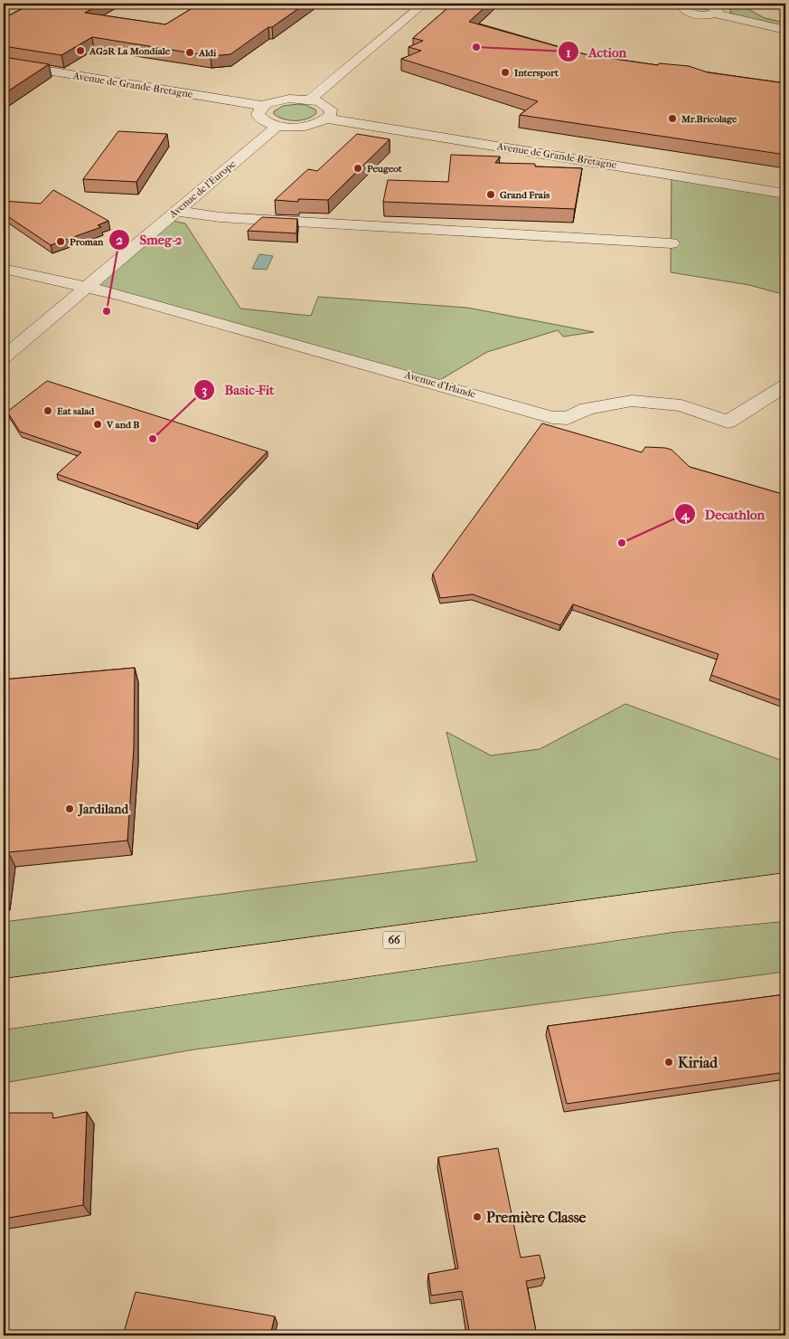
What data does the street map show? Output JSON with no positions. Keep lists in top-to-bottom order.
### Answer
{
  "streets": {
    "highway": ["66"],
    "street": ["Avenue de Grande-Bretagne", "Avenue de l'Europe", "Avenue d'Irlande"]
  },
  "crossings": [
    ["Avenue de l'Europe", "Avenue d'Irlande"]
  ],
  "places": [
    "Action",
    "AG2R La Mondiale",
    "Aldi",
    "Intersport",
    "Mr.Bricolage",
    "Peugeot",
    "Grand Frais",
    "Proman",
    "Smeg-2",
    "Eat salad",
    "V and B",
    "Basic-Fit",
    "Decathlon",
    "Jardiland",
    "Kiriad",
    "Première Classe"
  ]
}
